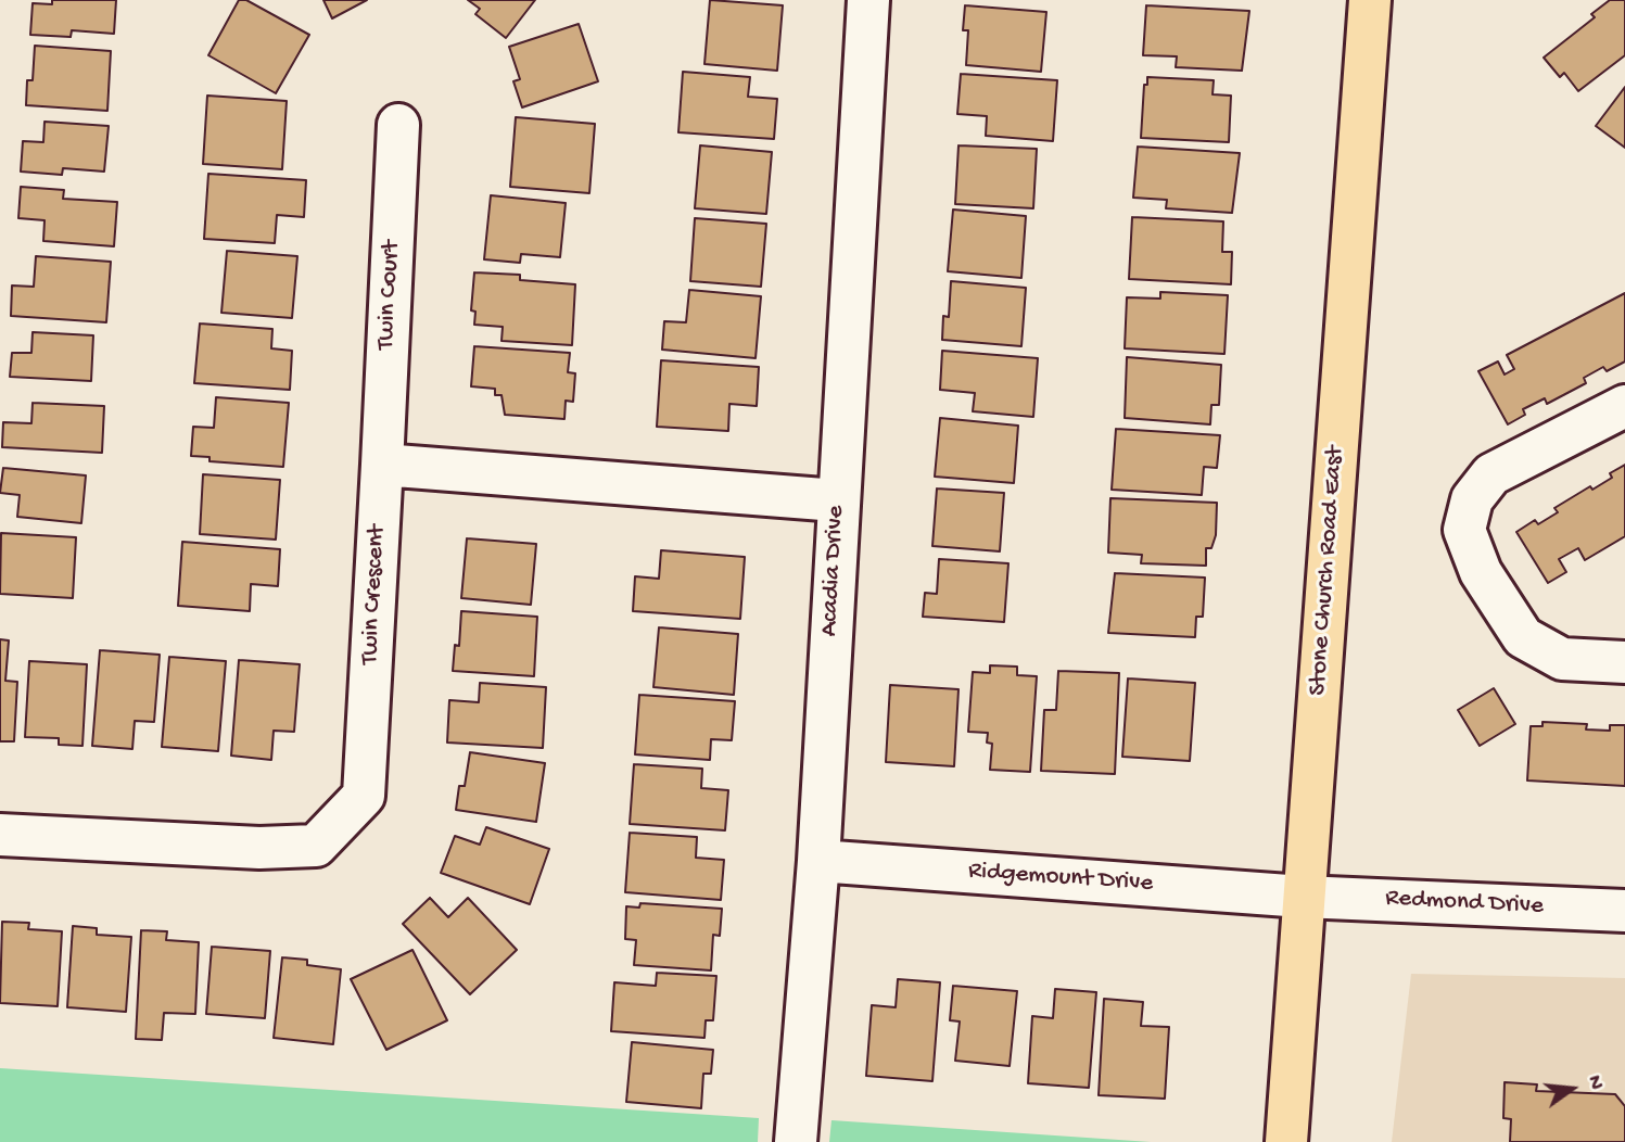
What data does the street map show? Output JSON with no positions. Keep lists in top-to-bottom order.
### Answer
{
  "streets": {
    "main road": ["Stone Church Road East"],
    "street": [
      "Twin Court",
      "Acadia Drive",
      "Twin Crescent",
      "Ridgemount Drive",
      "Redmond Drive"
    ]
  },
  "crossings": [
    ["Twin Court", "Twin Crescent"],
    ["Acadia Drive", "Ridgemount Drive"],
    ["Stone Church Road East", "Ridgemount Drive"],
    ["Stone Church Road East", "Redmond Drive"],
    ["Ridgemount Drive", "Redmond Drive"]
  ],
  "north": "right"
}
